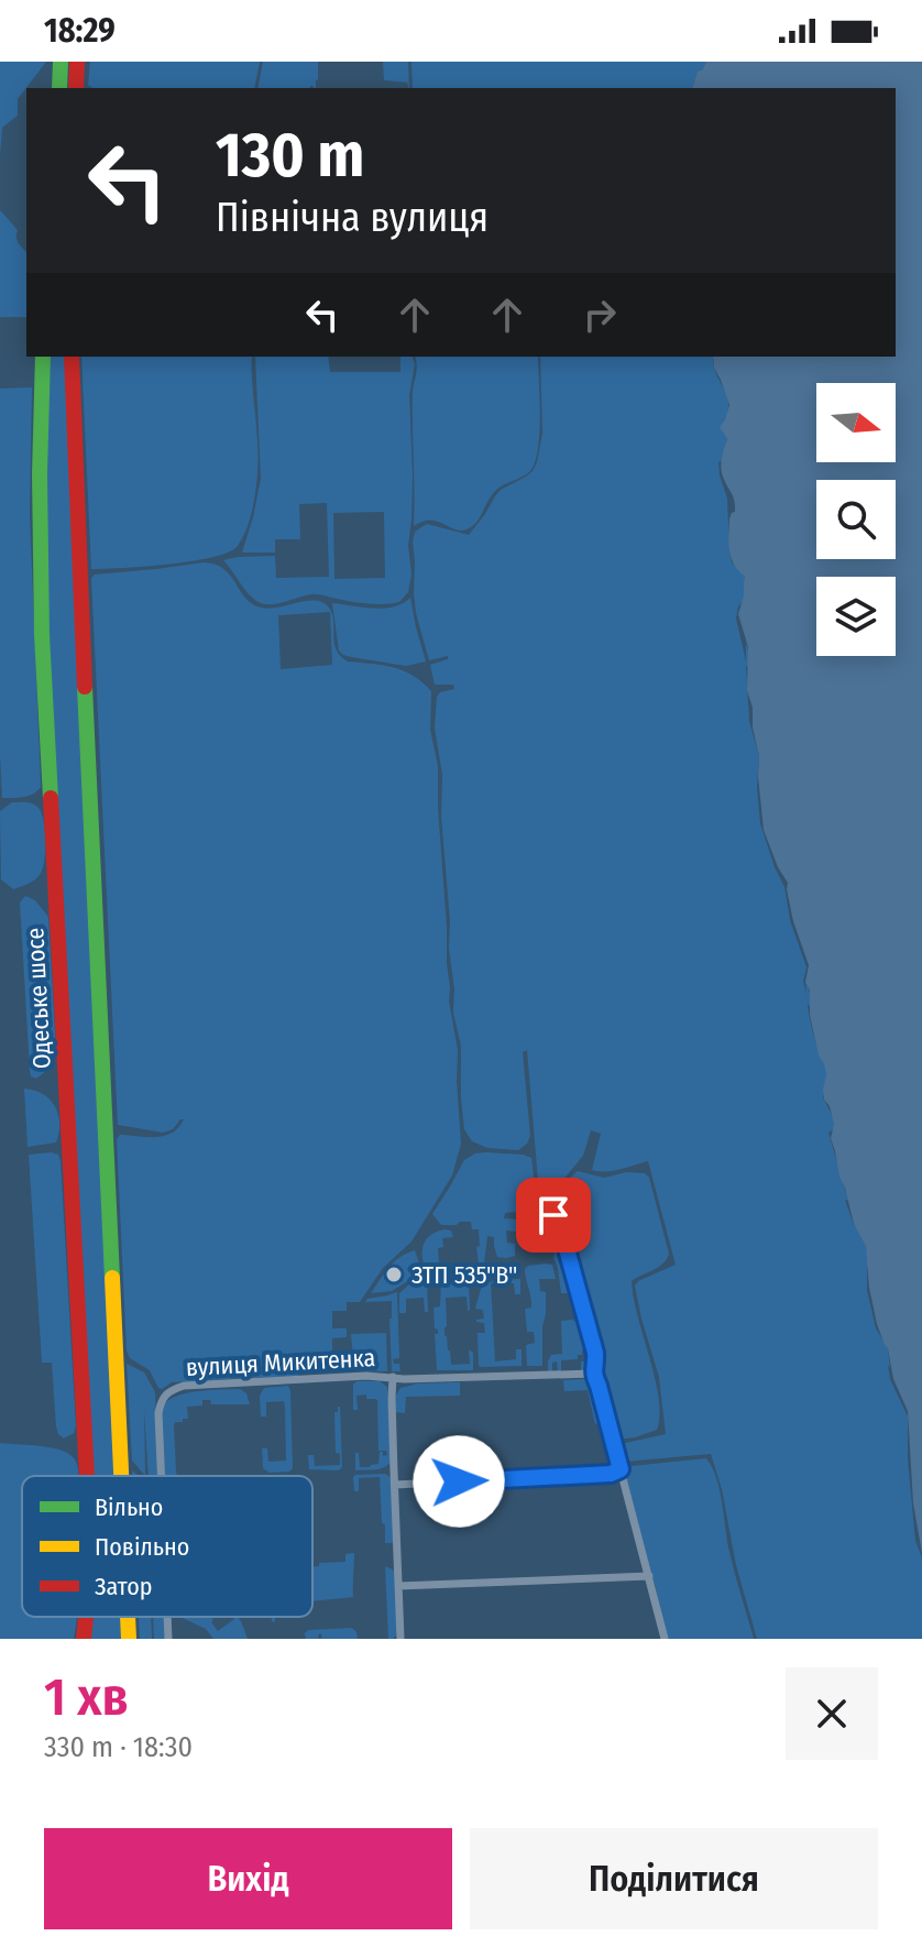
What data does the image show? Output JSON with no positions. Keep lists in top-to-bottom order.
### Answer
{
  "streets": {
    "highway": ["Одеське шосе"],
    "street": ["вулиця Микитенка"]
  },
  "places": ["ЗТП 535\"В\""],
  "legend": ["Вільно", "Повільно", "Затор"],
  "north": "right",
  "page": {
    "status": "18:29",
    "turn": ["130 m", "Північна вулиця"],
    "heading": ["1 хв", "330 m · 18:30"],
    "buttons": ["Вихід", "Поділитися"]
  }
}
